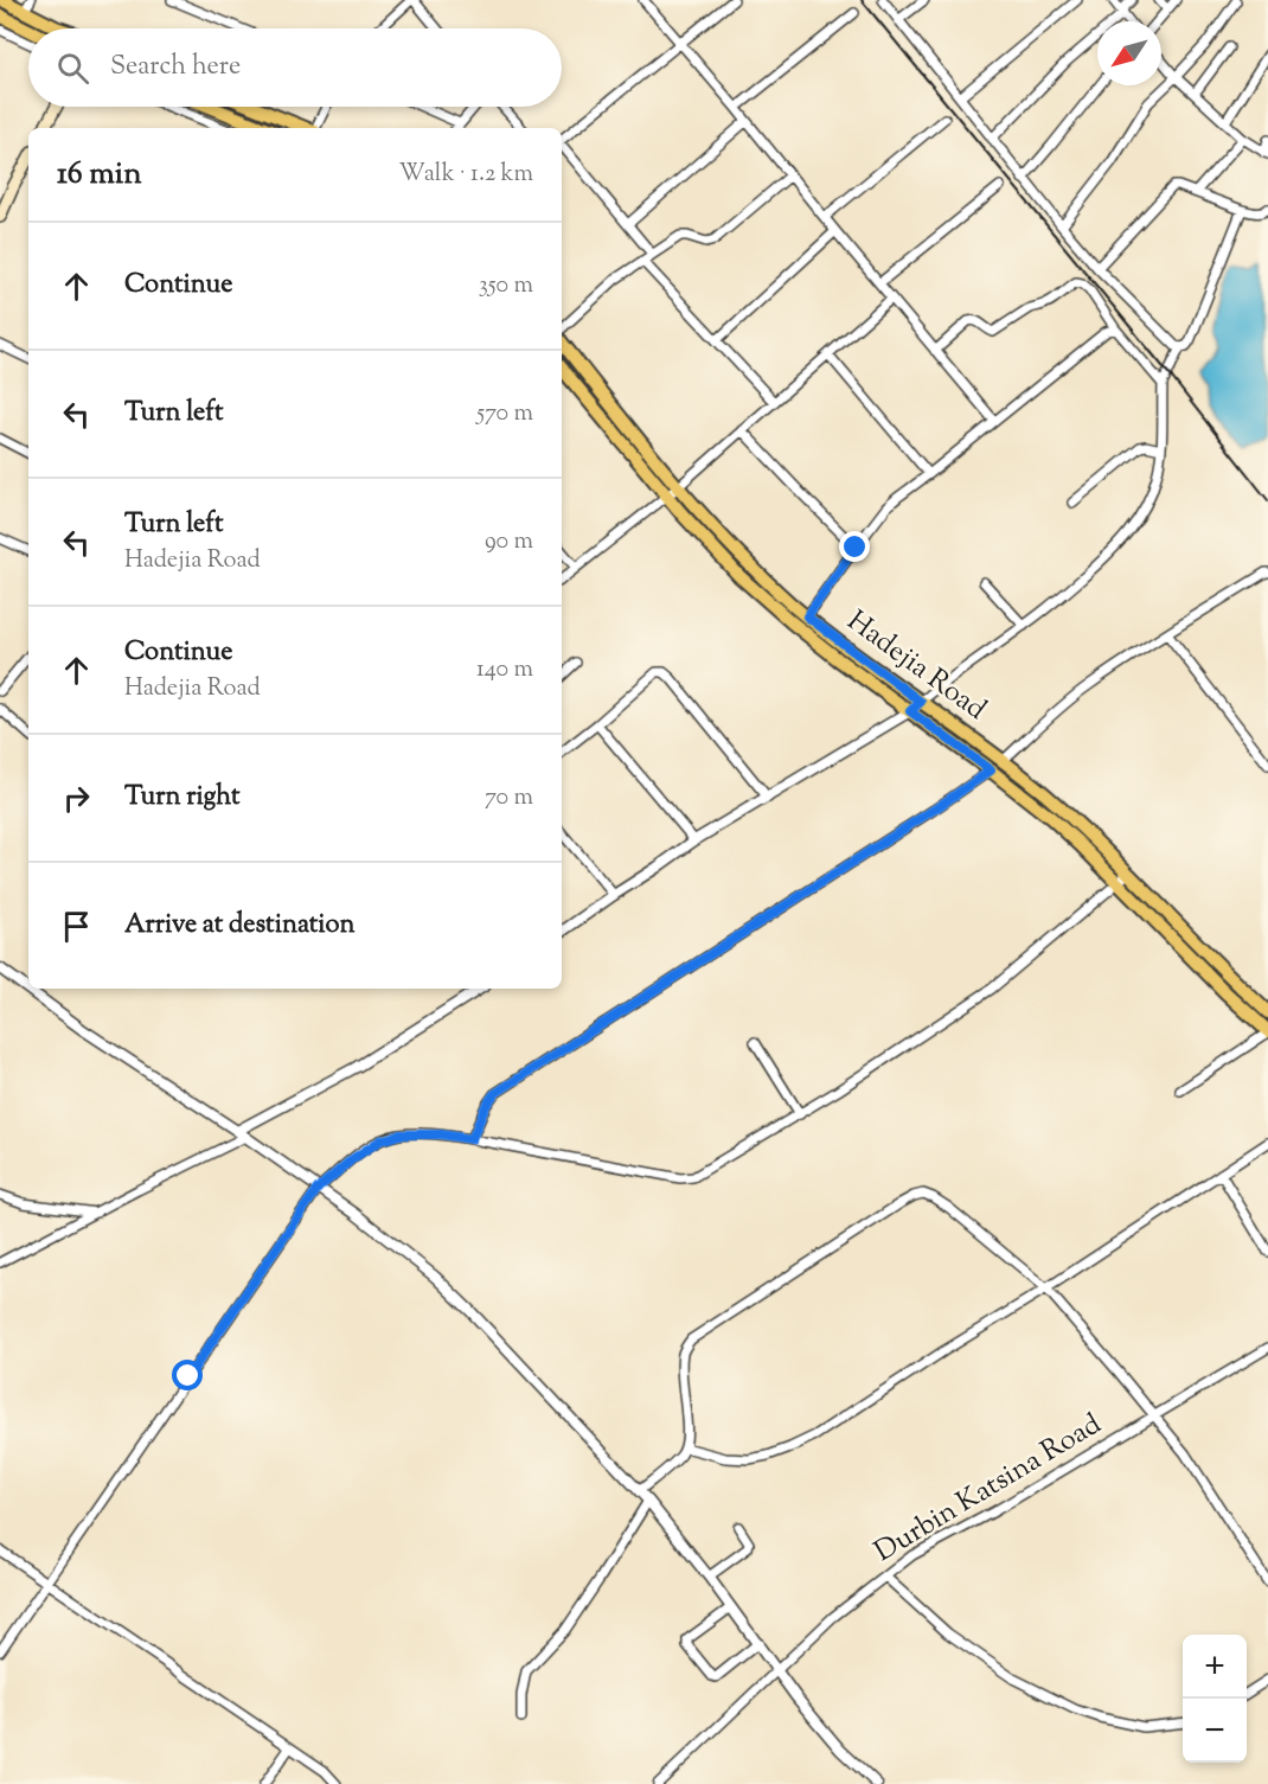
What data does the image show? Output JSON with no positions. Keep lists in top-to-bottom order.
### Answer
{
  "streets": {
    "main road": ["Hadejia Road"],
    "street": ["Durbin Katsina Road"]
  },
  "north": "bottom left",
  "page": {
    "search": "Search here",
    "heading": ["16 min", "Walk · 1.2 km"],
    "list": [
      ["Continue", "350 m"],
      ["Turn left", "570 m"],
      ["Turn left", "Hadejia Road", "90 m"],
      ["Continue", "Hadejia Road", "140 m"],
      ["Turn right", "70 m"],
      "Arrive at destination"
    ],
    "map_buttons": ["+", "−"]
  }
}
